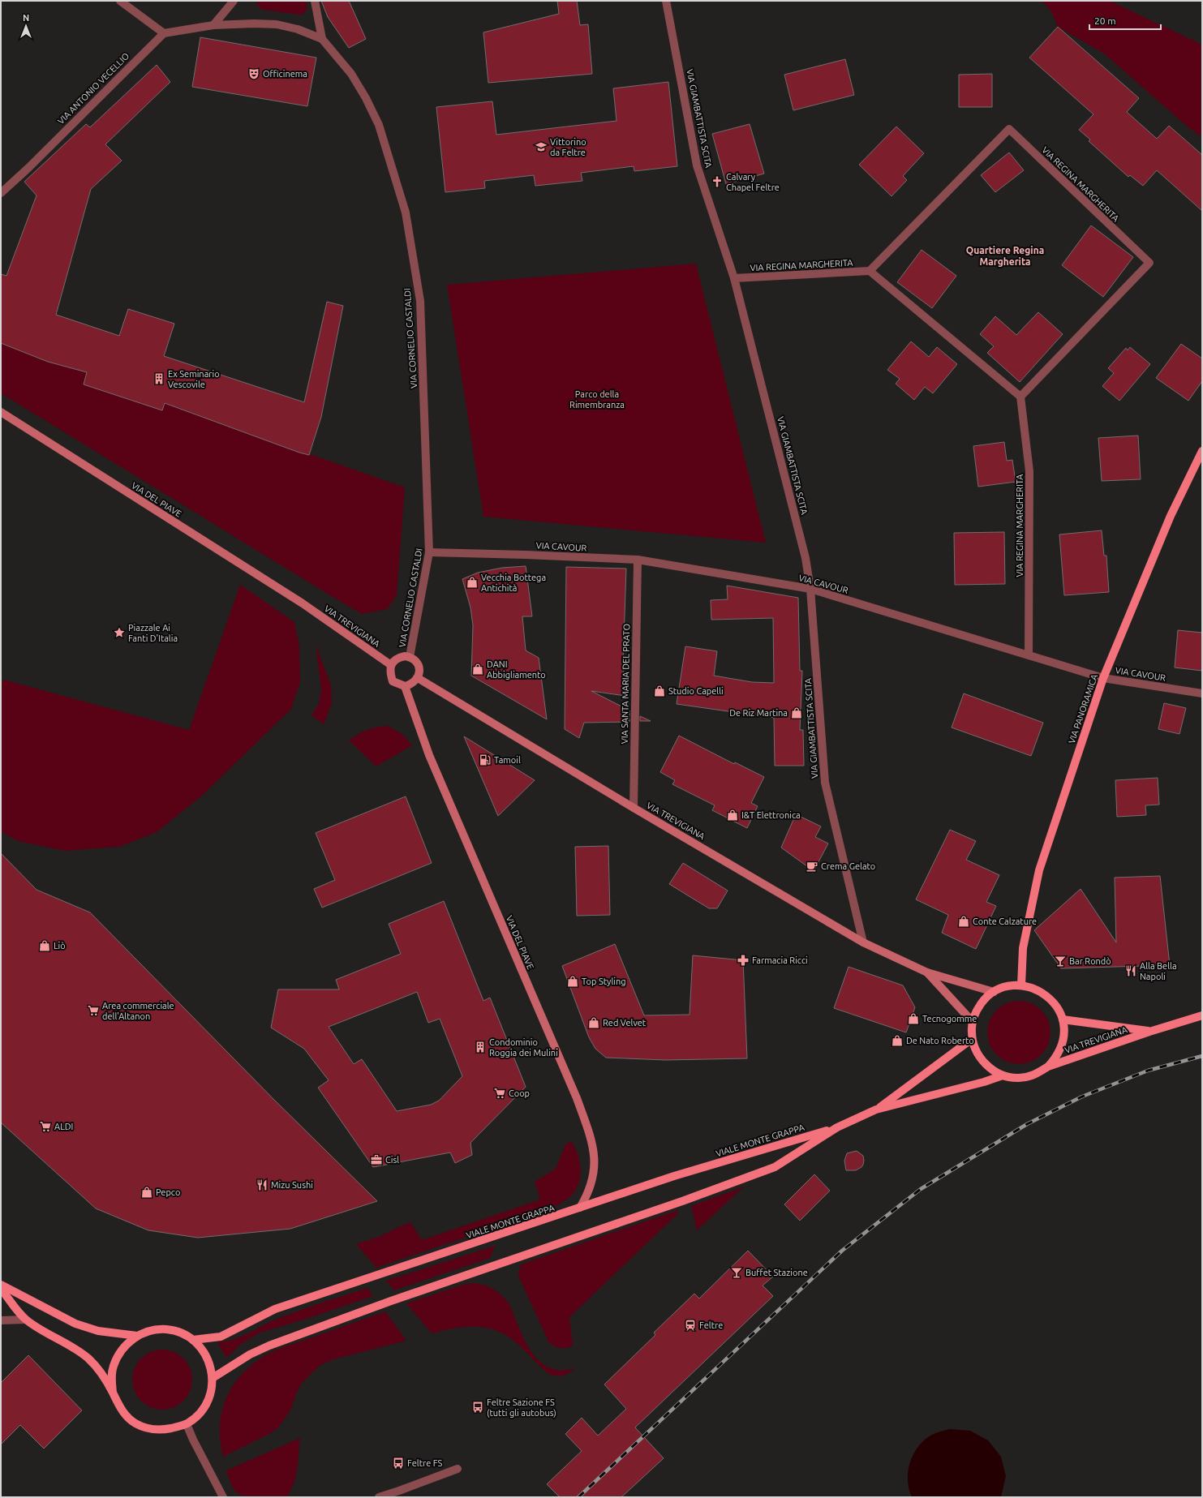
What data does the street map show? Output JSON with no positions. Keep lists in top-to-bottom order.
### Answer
{
  "streets": {
    "main road": ["VIA TREVIGIANA", "VIA PANORAMICA", "VIALE MONTE GRAPPA"],
    "street": [
      "VIA ANTONIO VECELLIO",
      "VIA GIAMBATTISTA SCITA",
      "VIA REGINA MARGHERITA",
      "VIA CORNELIO CASTALDI",
      "VIA DEL PIAVE",
      "VIA CAVOUR",
      "VIA SANTA MARIA DEL PRATO"
    ]
  },
  "crossings": [
    ["VIA GIAMBATTISTA SCITA", "VIA REGINA MARGHERITA"],
    ["VIA GIAMBATTISTA SCITA", "VIA CAVOUR"],
    ["VIA GIAMBATTISTA SCITA", "VIA TREVIGIANA"],
    ["VIA REGINA MARGHERITA", "VIA CAVOUR"],
    ["VIA CORNELIO CASTALDI", "VIA DEL PIAVE"],
    ["VIA CORNELIO CASTALDI", "VIA CAVOUR"],
    ["VIA CORNELIO CASTALDI", "VIA TREVIGIANA"],
    ["VIA DEL PIAVE", "VIA TREVIGIANA"],
    ["VIA DEL PIAVE", "VIALE MONTE GRAPPA"],
    ["VIA CAVOUR", "VIA SANTA MARIA DEL PRATO"],
    ["VIA CAVOUR", "VIA PANORAMICA"],
    ["VIA TREVIGIANA", "VIA SANTA MARIA DEL PRATO"],
    ["VIA TREVIGIANA", "VIA PANORAMICA"],
    ["VIA TREVIGIANA", "VIALE MONTE GRAPPA"],
    ["VIA PANORAMICA", "VIALE MONTE GRAPPA"]
  ],
  "districts": ["Quartiere Regina Margherita"],
  "parks": ["Parco della Rimembranza"],
  "places": {
    "theatre": ["Officinema"],
    "school or university": ["Vittorino da Feltre"],
    "church": ["Calvary Chapel Feltre"],
    "building": ["Ex Seminario Vescovile", "Condominio Roggia dei Mulini"],
    "shop": [
      "Vecchia Bottega Antichità",
      "DANI Abbigliamento",
      "Studio Capelli",
      "De Riz Martina",
      "I&T Elettronica",
      "Conte Calzature",
      "Liò",
      "Top Styling",
      "Tecnogomme",
      "Red Velvet",
      "De Nato Roberto",
      "Pepco"
    ],
    "place": ["Piazzale Ai Fanti D'Italia"],
    "fuel station": ["Tamoil"],
    "cafe": ["Crema Gelato"],
    "pharmacy": ["Farmacia Ricci"],
    "bar": ["Bar Rondò", "Buffet Stazione"],
    "restaurant": ["Alla Bella Napoli", "Mizu Sushi"],
    "supermarket": ["Area commerciale dell'Altanon", "Coop", "ALDI"],
    "office": ["Cisl"],
    "station": ["Feltre"],
    "bus stop": ["Feltre Sazione FS (tutti gli autobus)", "Feltre FS"]
  },
  "scale_bar": "20 m",
  "north": "top"
}
